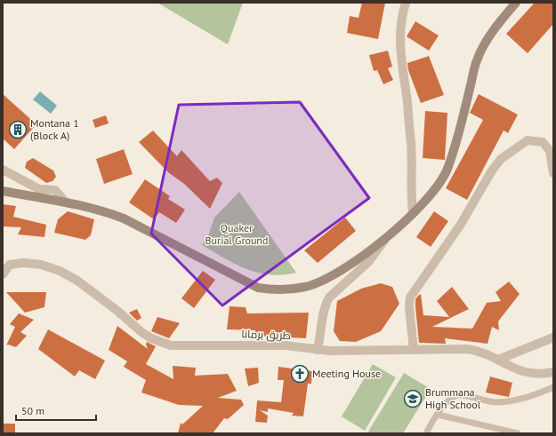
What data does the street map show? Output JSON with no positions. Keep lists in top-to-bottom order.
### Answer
{
  "streets": {
    "street": ["طريق برمانا"]
  },
  "parks": ["Quaker Burial Ground"],
  "places": {
    "building": ["Montana 1 (Block A)"],
    "church": ["Meeting House"],
    "school or university": ["Brummana High School"]
  },
  "scale_bar": "50 m"
}
